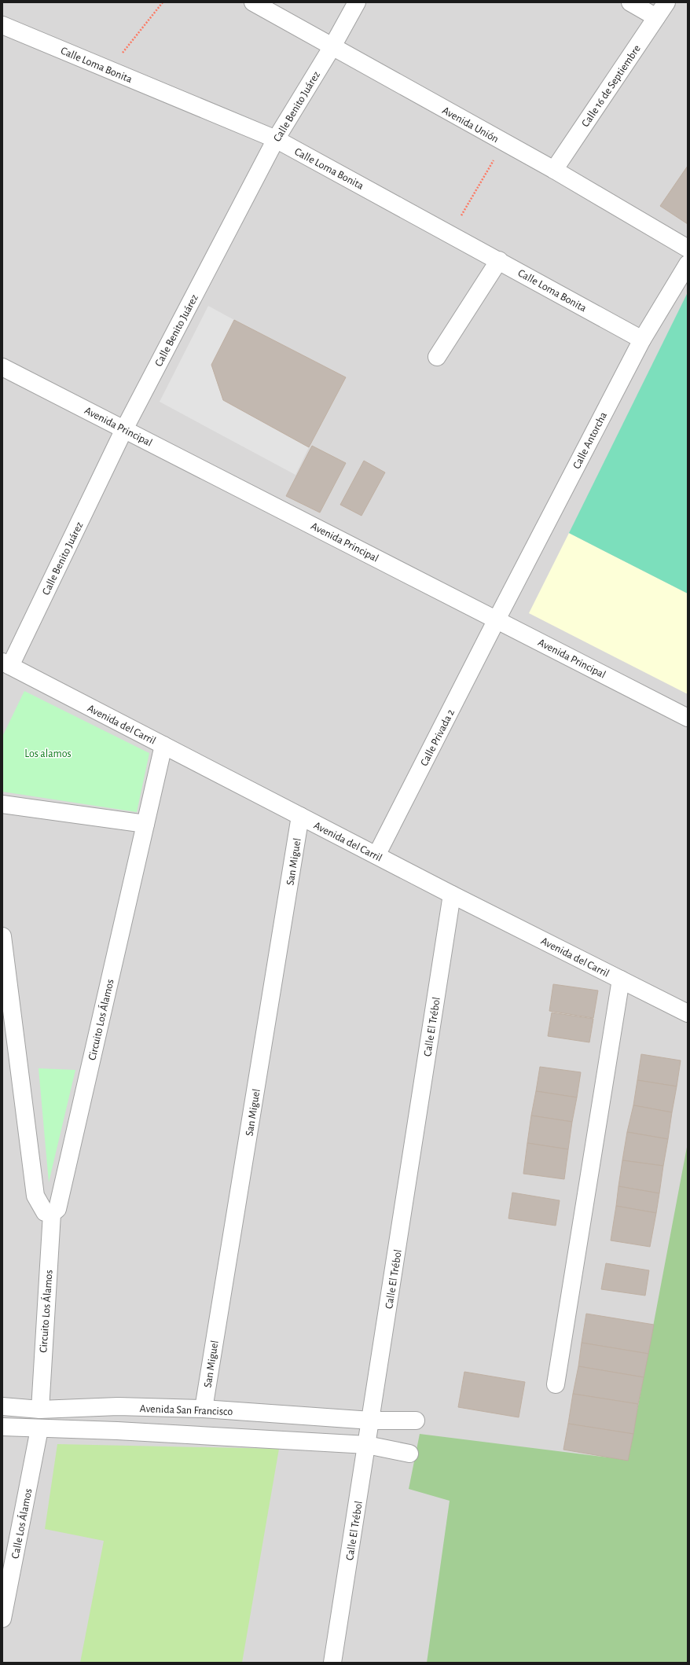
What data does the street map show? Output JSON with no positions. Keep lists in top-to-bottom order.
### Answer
{
  "streets": {
    "street": [
      "Calle Loma Bonita",
      "Calle 16 de Septiembre",
      "Calle Benito Juárez",
      "Avenida Unión",
      "Avenida Principal",
      "Calle Antorcha",
      "Avenida del Carril",
      "Calle Privada 2",
      "San Miguel",
      "Circuito Los Álamos",
      "Calle El Trébol",
      "Avenida San Francisco",
      "Calle Los Álamos"
    ]
  },
  "crossings": [
    ["Calle Loma Bonita", "Calle Benito Juárez"],
    ["Calle Loma Bonita", "Calle Antorcha"],
    ["Calle 16 de Septiembre", "Avenida Unión"],
    ["Calle Benito Juárez", "Avenida Unión"],
    ["Calle Benito Juárez", "Avenida Principal"],
    ["Calle Benito Juárez", "Avenida del Carril"],
    ["Avenida Principal", "Calle Antorcha"],
    ["Avenida Principal", "Calle Privada 2"],
    ["Calle Antorcha", "Calle Privada 2"],
    ["Avenida del Carril", "Calle Privada 2"],
    ["Avenida del Carril", "San Miguel"],
    ["Avenida del Carril", "Circuito Los Álamos"],
    ["Avenida del Carril", "Calle El Trébol"],
    ["San Miguel", "Avenida San Francisco"],
    ["Circuito Los Álamos", "Avenida San Francisco"],
    ["Calle El Trébol", "Avenida San Francisco"]
  ],
  "parks": ["Los alamos"]
}
